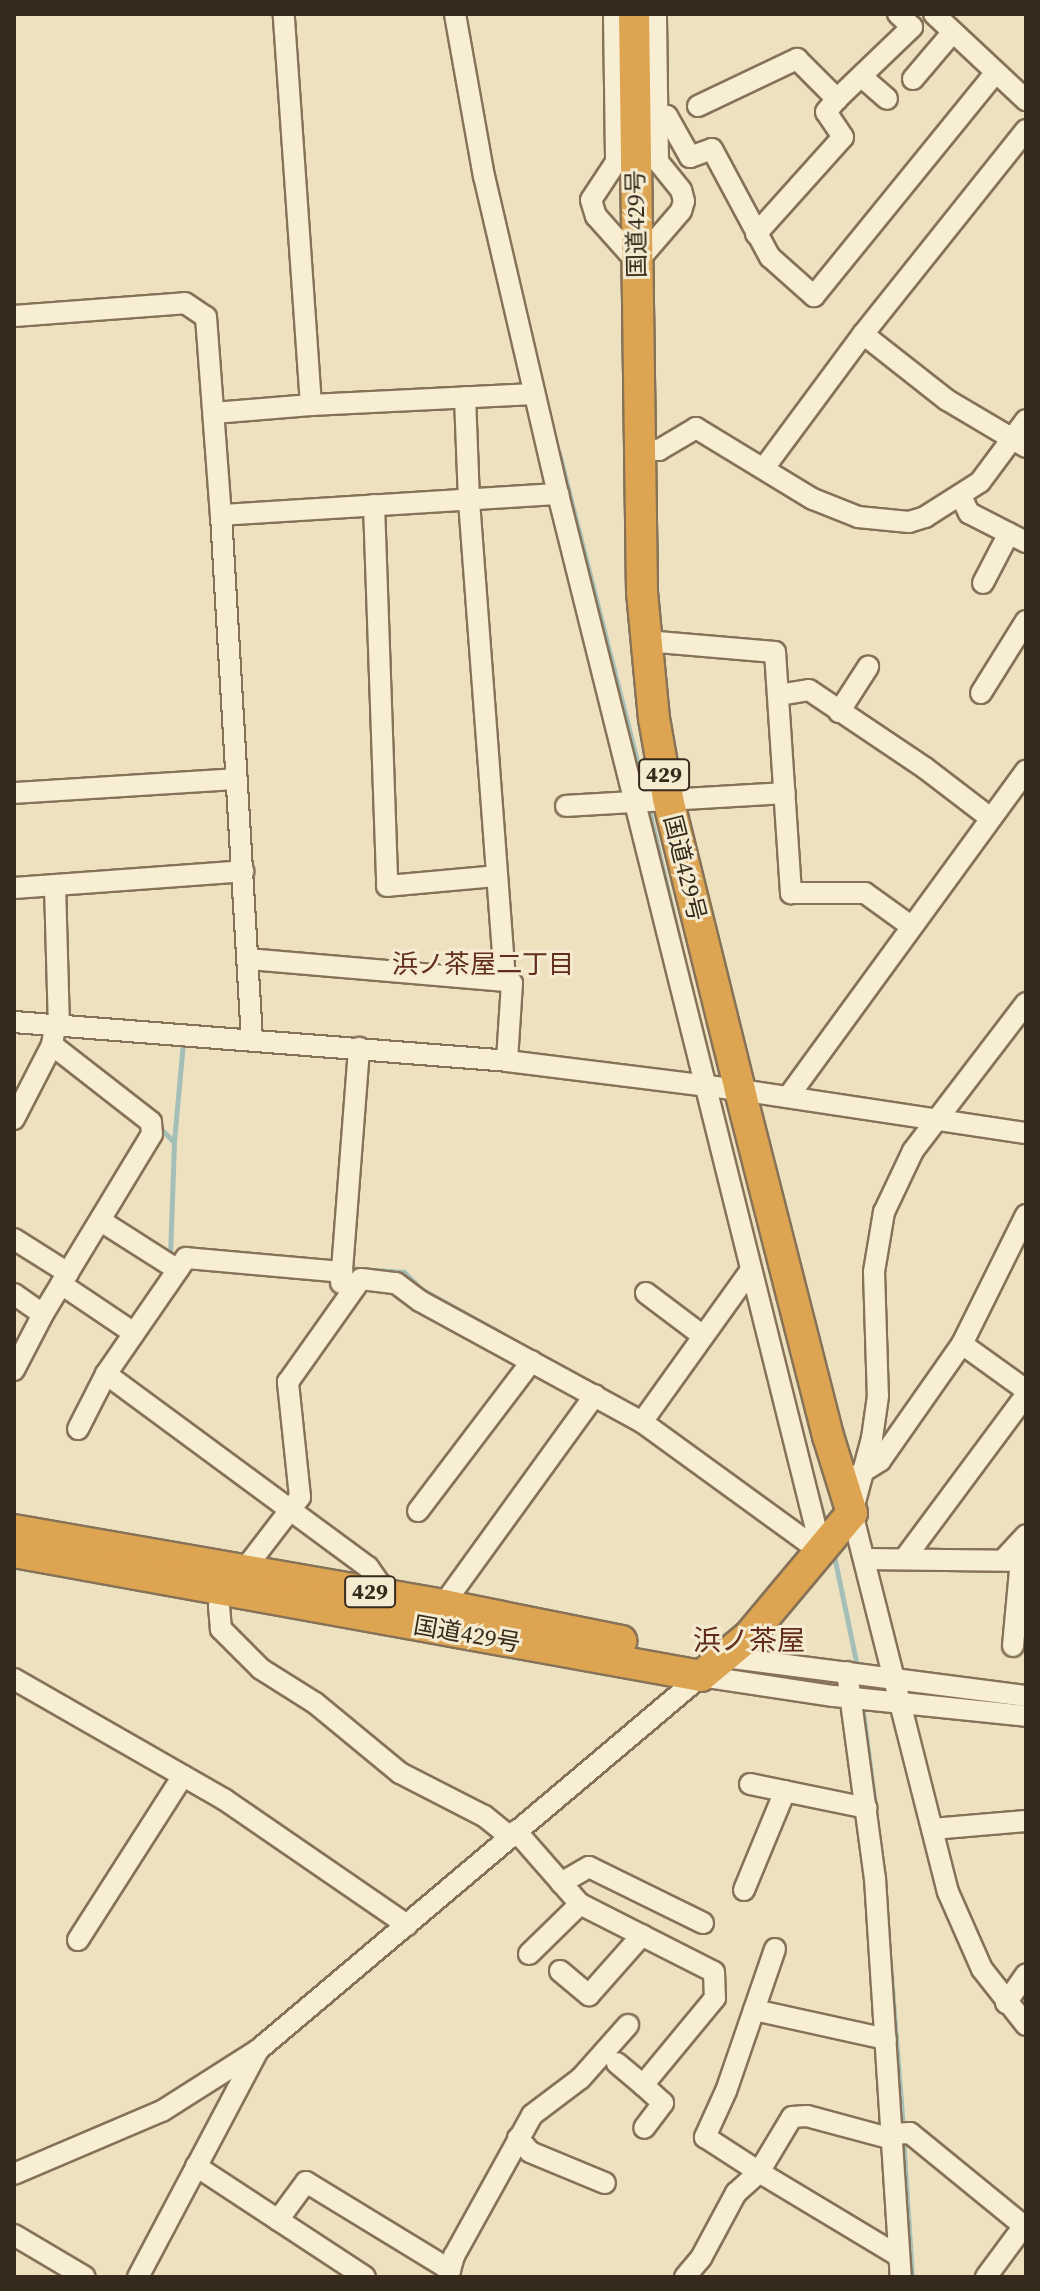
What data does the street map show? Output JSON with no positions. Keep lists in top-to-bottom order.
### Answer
{
  "streets": {
    "highway": ["国道429号", "429"]
  },
  "districts": ["浜ノ茶屋二丁目", "浜ノ茶屋"]
}
